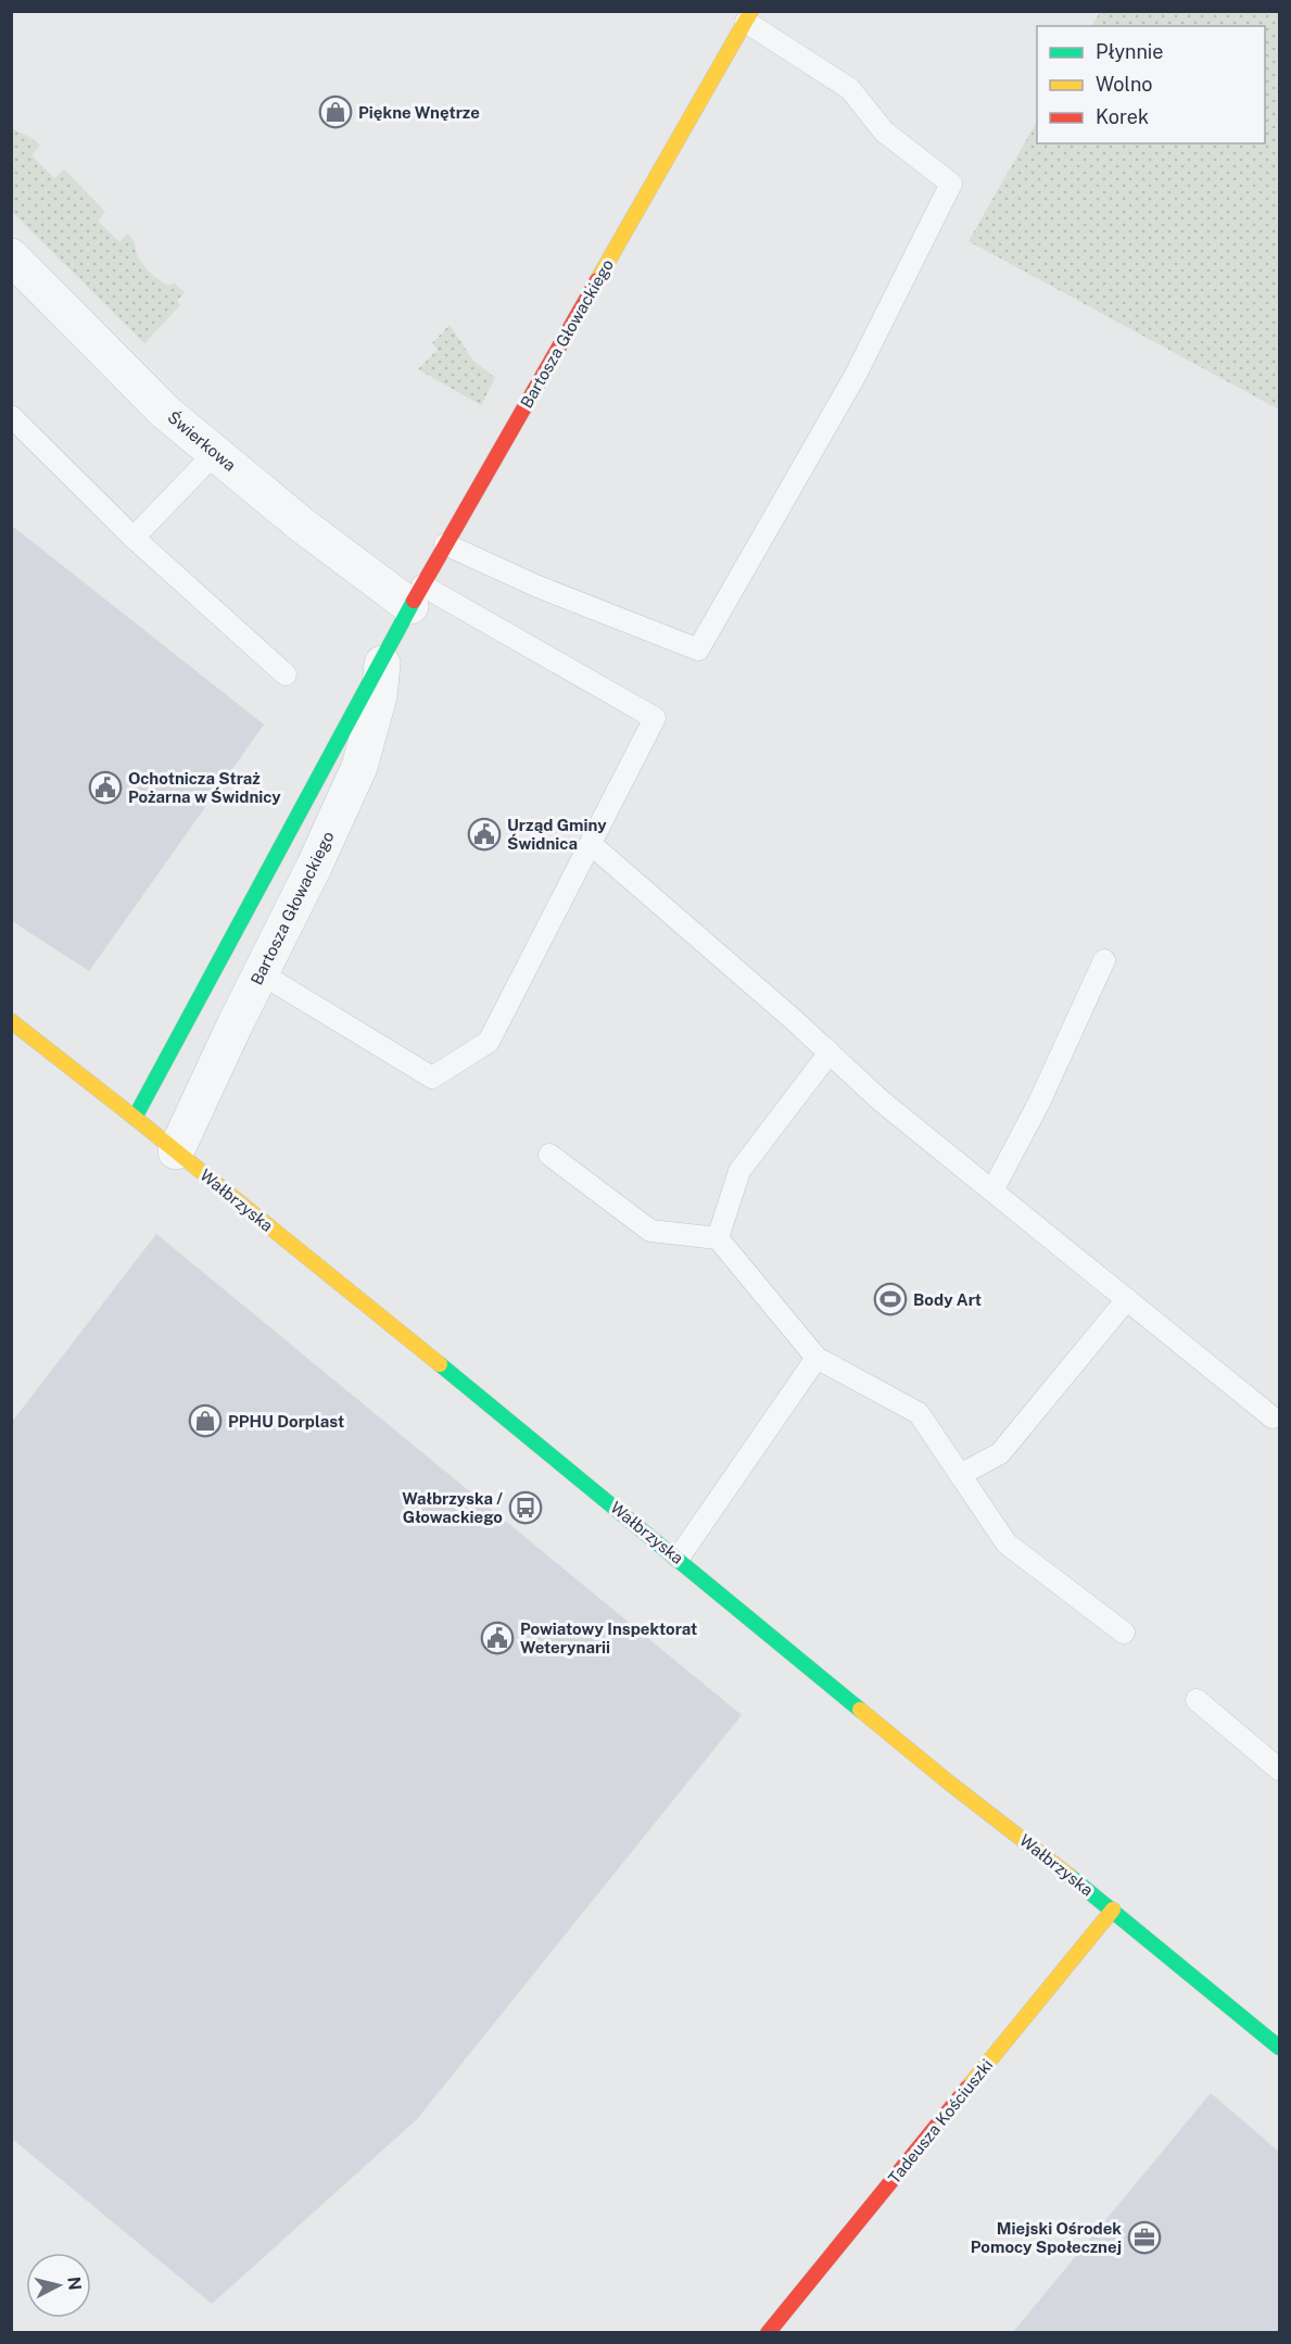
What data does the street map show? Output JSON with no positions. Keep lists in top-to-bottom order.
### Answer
{
  "streets": {
    "street": [
      "Bartosza Głowackiego",
      "Świerkowa",
      "Wałbrzyska",
      "Tadeusza Kościuszki"
    ]
  },
  "crossings": [
    ["Bartosza Głowackiego", "Świerkowa"],
    ["Bartosza Głowackiego", "Wałbrzyska"],
    ["Wałbrzyska", "Tadeusza Kościuszki"]
  ],
  "places": {
    "shop": ["Piękne Wnętrze", "PPHU Dorplast"],
    "public building": ["Ochotnicza Straż Pożarna w Świdnicy", "Urząd Gminy Świdnica", "Powiatowy Inspektorat Weterynarii"],
    "sports": ["Body Art"],
    "bus stop": ["Wałbrzyska / Głowackiego"],
    "office": ["Miejski Ośrodek Pomocy Społecznej"]
  },
  "legend": ["Płynnie", "Wolno", "Korek"],
  "north": "right"
}
